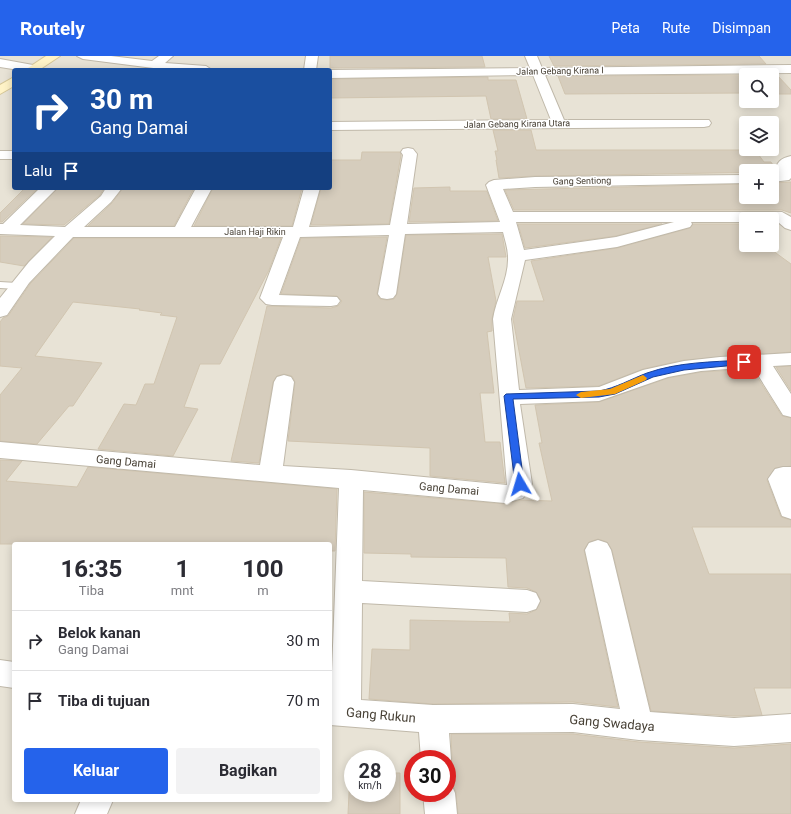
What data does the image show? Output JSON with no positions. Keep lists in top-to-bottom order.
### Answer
{
  "streets": {
    "street": [
      "Jalan Gebang Kirana I",
      "Jalan Gebang Kirana Utara",
      "Gang Sentiong",
      "Jalan Haji Rikin",
      "Gang Damai",
      "Gang Rukun",
      "Gang Swadaya"
    ]
  },
  "crossings": [
    ["Gang Sentiong", "Jalan Haji Rikin"],
    ["Gang Rukun", "Gang Swadaya"]
  ],
  "page": {
    "header": "Routely",
    "nav": ["Peta", "Rute", "Disimpan"],
    "map_buttons": ["+", "−"],
    "turn": ["30 m", "Gang Damai"],
    "then": "Lalu",
    "eta": [
      "16:35",
      "Tiba",
      "1",
      "mnt",
      "100",
      "m"
    ],
    "list": [
      {
        "name": "Belok kanan",
        "note": "Gang Damai",
        "value": "30 m"
      },
      {
        "name": "Tiba di tujuan",
        "value": "70 m"
      }
    ],
    "buttons": ["Keluar", "Bagikan"],
    "speed": "28 km/h",
    "limit": "30"
  }
}
